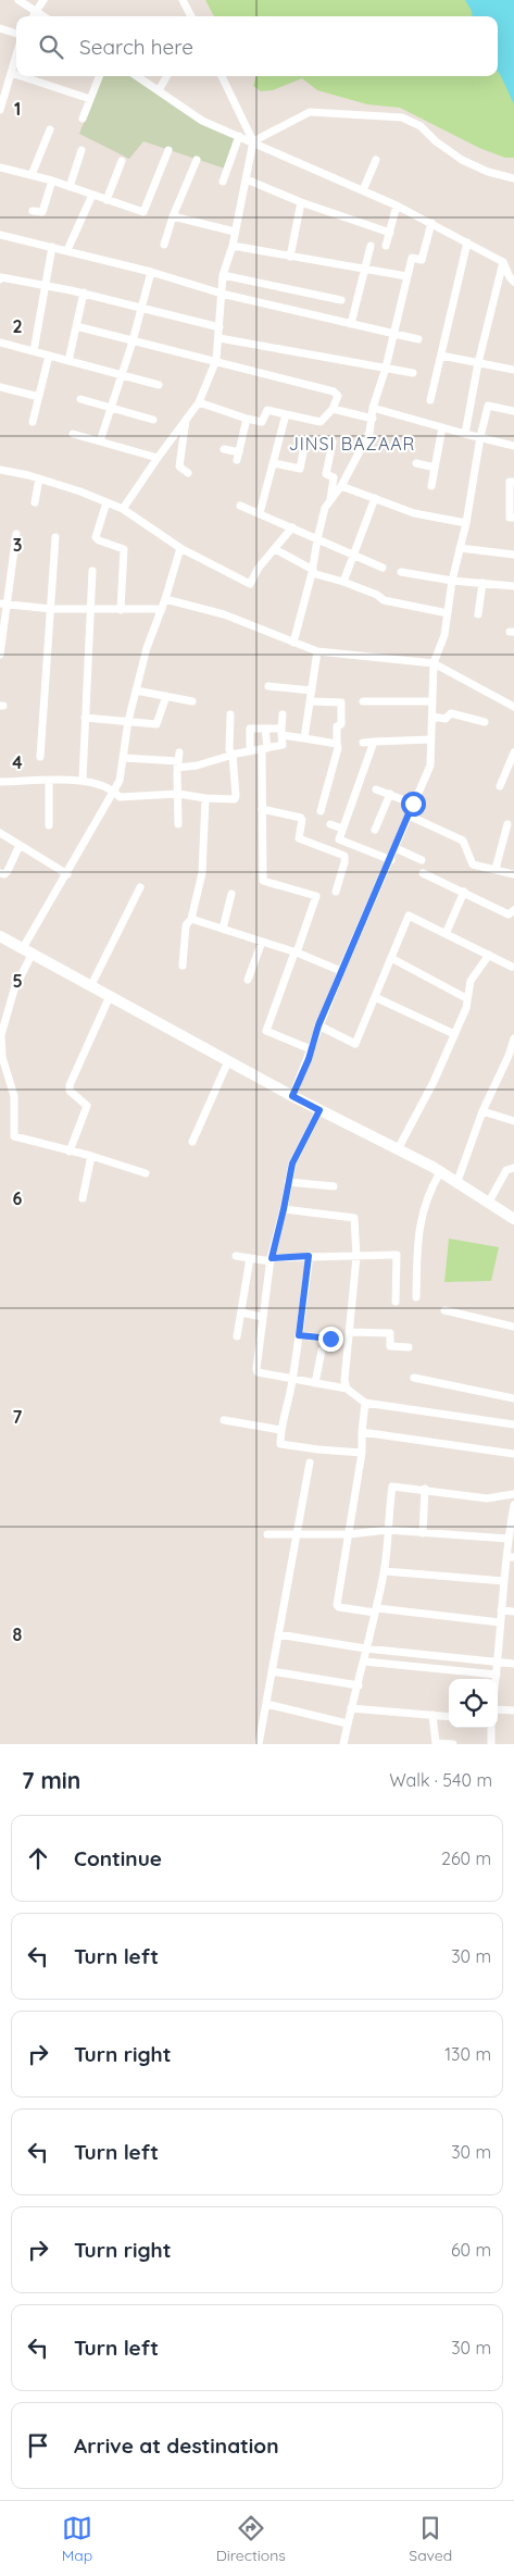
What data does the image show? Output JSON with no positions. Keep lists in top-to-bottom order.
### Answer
{
  "districts": ["JINSI BAZAAR"],
  "page": {
    "search": "Search here",
    "heading": ["7 min", "Walk · 540 m"],
    "list": [
      ["Continue", "260 m"],
      ["Turn left", "30 m"],
      ["Turn right", "130 m"],
      ["Turn left", "30 m"],
      ["Turn right", "60 m"],
      ["Turn left", "30 m"],
      "Arrive at destination"
    ],
    "nav": ["Map", "Directions", "Saved"]
  },
  "grid": {
    "rows": [
      "1",
      "2",
      "3",
      "4",
      "5",
      "6",
      "7",
      "8"
    ]
  }
}
